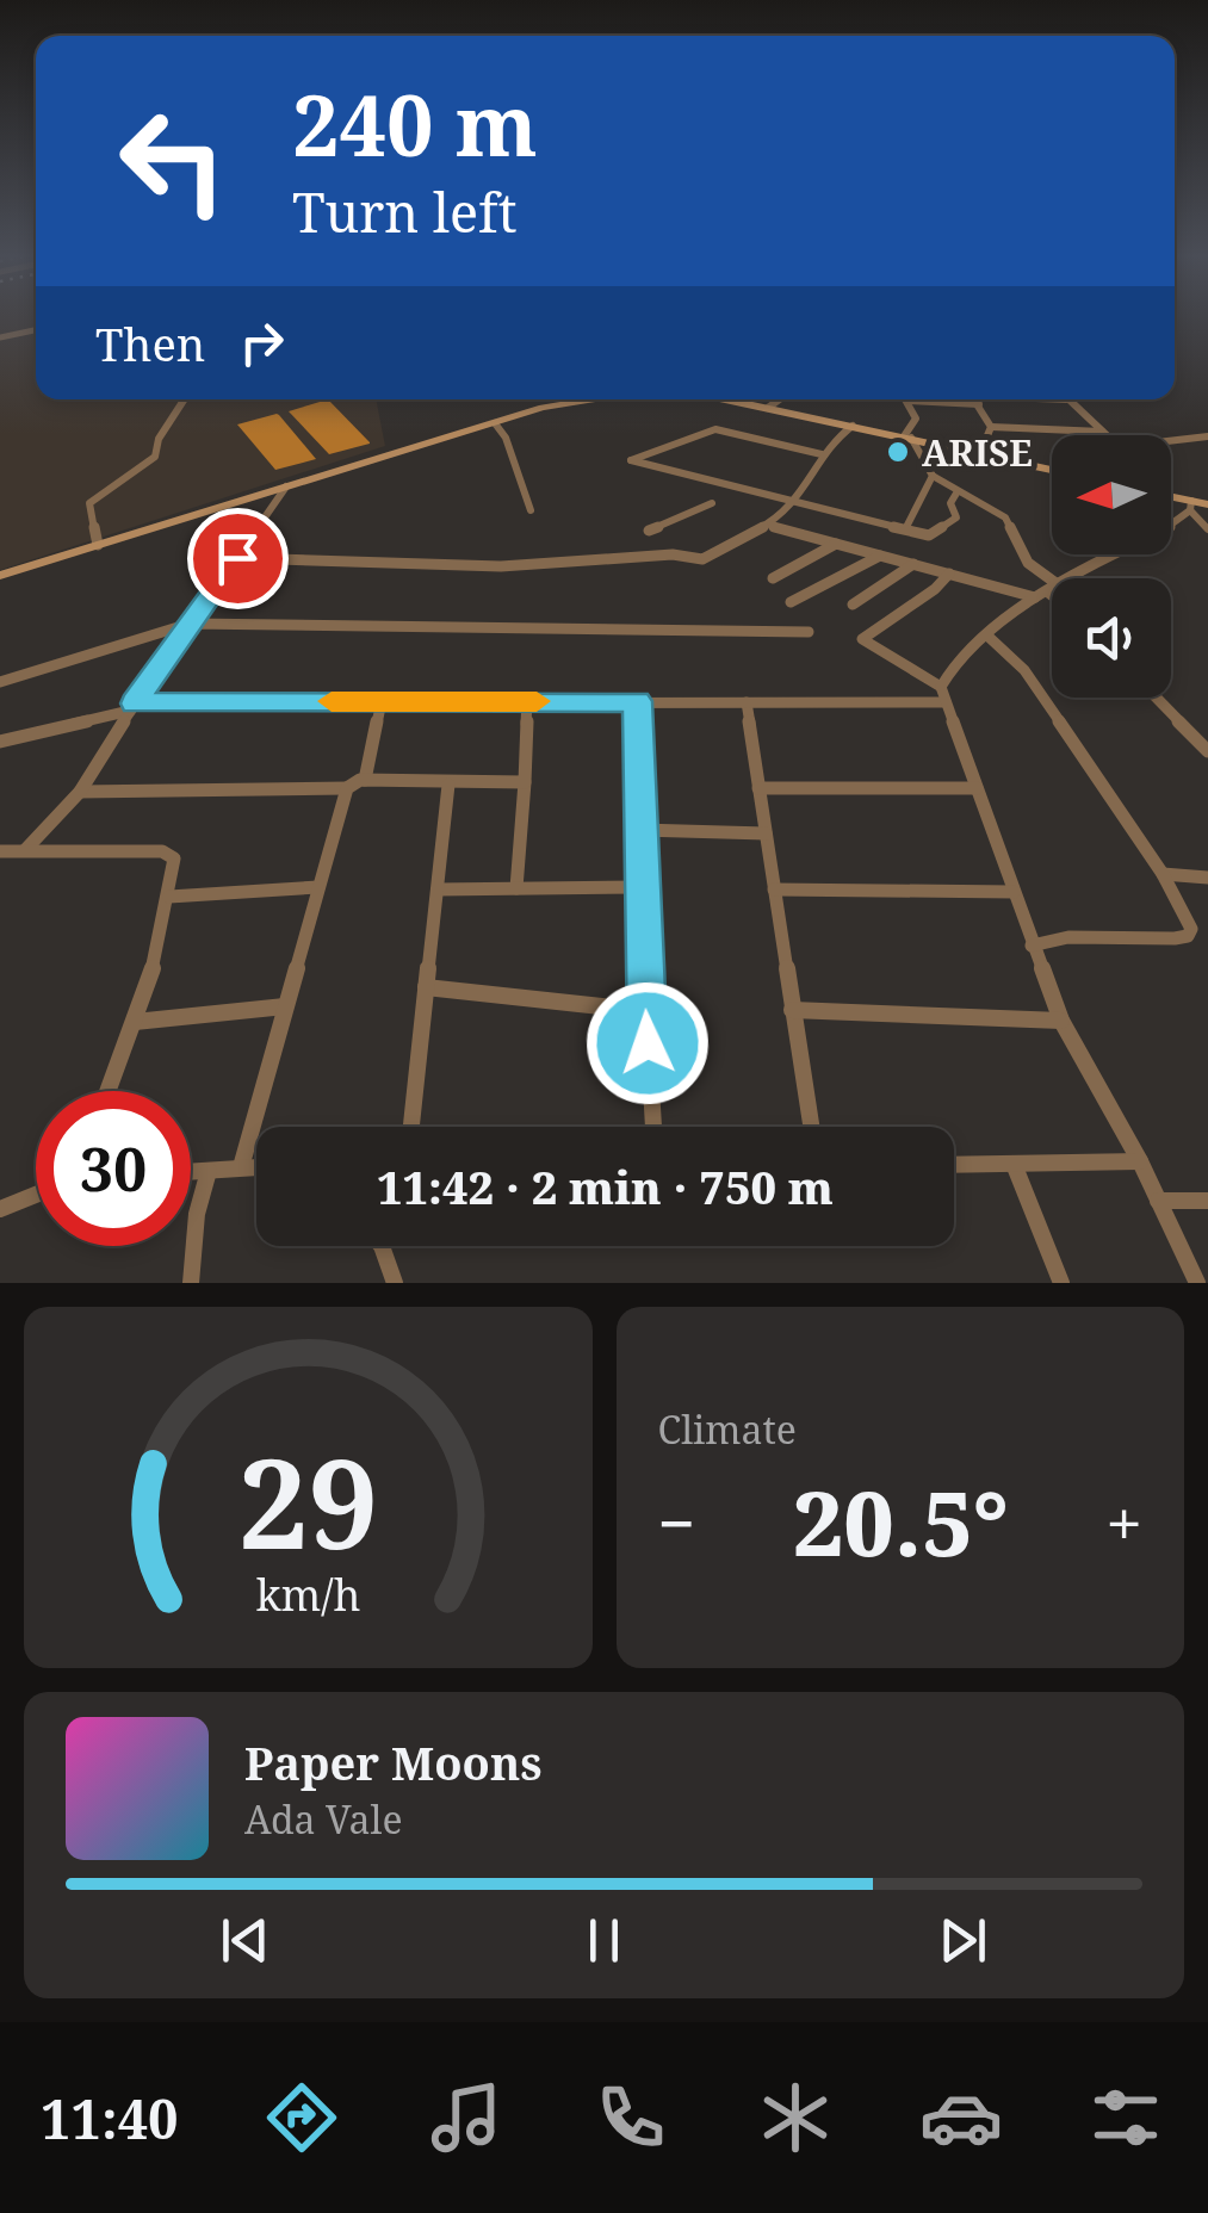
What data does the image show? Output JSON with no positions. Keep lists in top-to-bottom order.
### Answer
{
  "places": ["ARISE"],
  "north": "left",
  "page": {
    "turn": ["240 m", "Turn left"],
    "then": "Then",
    "limit": "30",
    "trip": "11:42 · 2 min · 750 m",
    "tile": "Climate",
    "heat": ["−", "20.5°", "+"],
    "song": ["Paper Moons", "Ada Vale"],
    "tabs": "11:40",
    "gauge": ["29", "km/h"]
  }
}
